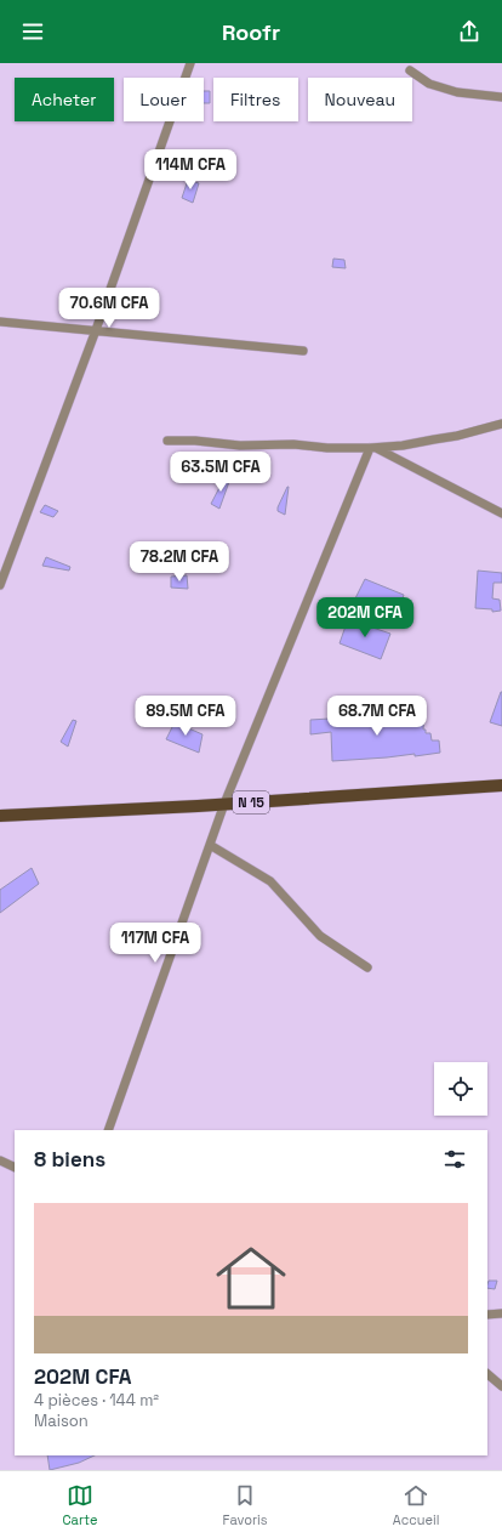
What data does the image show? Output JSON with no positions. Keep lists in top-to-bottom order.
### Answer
{
  "streets": {
    "main road": ["N 15"]
  },
  "page": {
    "header": "Roofr",
    "chip": [
      "Acheter",
      "Louer",
      "Filtres",
      "Nouveau"
    ],
    "price": [
      "114M CFA",
      "70.6M CFA",
      "63.5M CFA",
      "78.2M CFA",
      "202M CFA",
      "89.5M CFA",
      "68.7M CFA",
      "117M CFA"
    ],
    "heading": "8 biens",
    "list": [
      {
        "name": "202M CFA",
        "note": "4 pièces · 144 m² · Maison"
      }
    ],
    "tabs": ["Carte", "Favoris", "Accueil"]
  }
}
